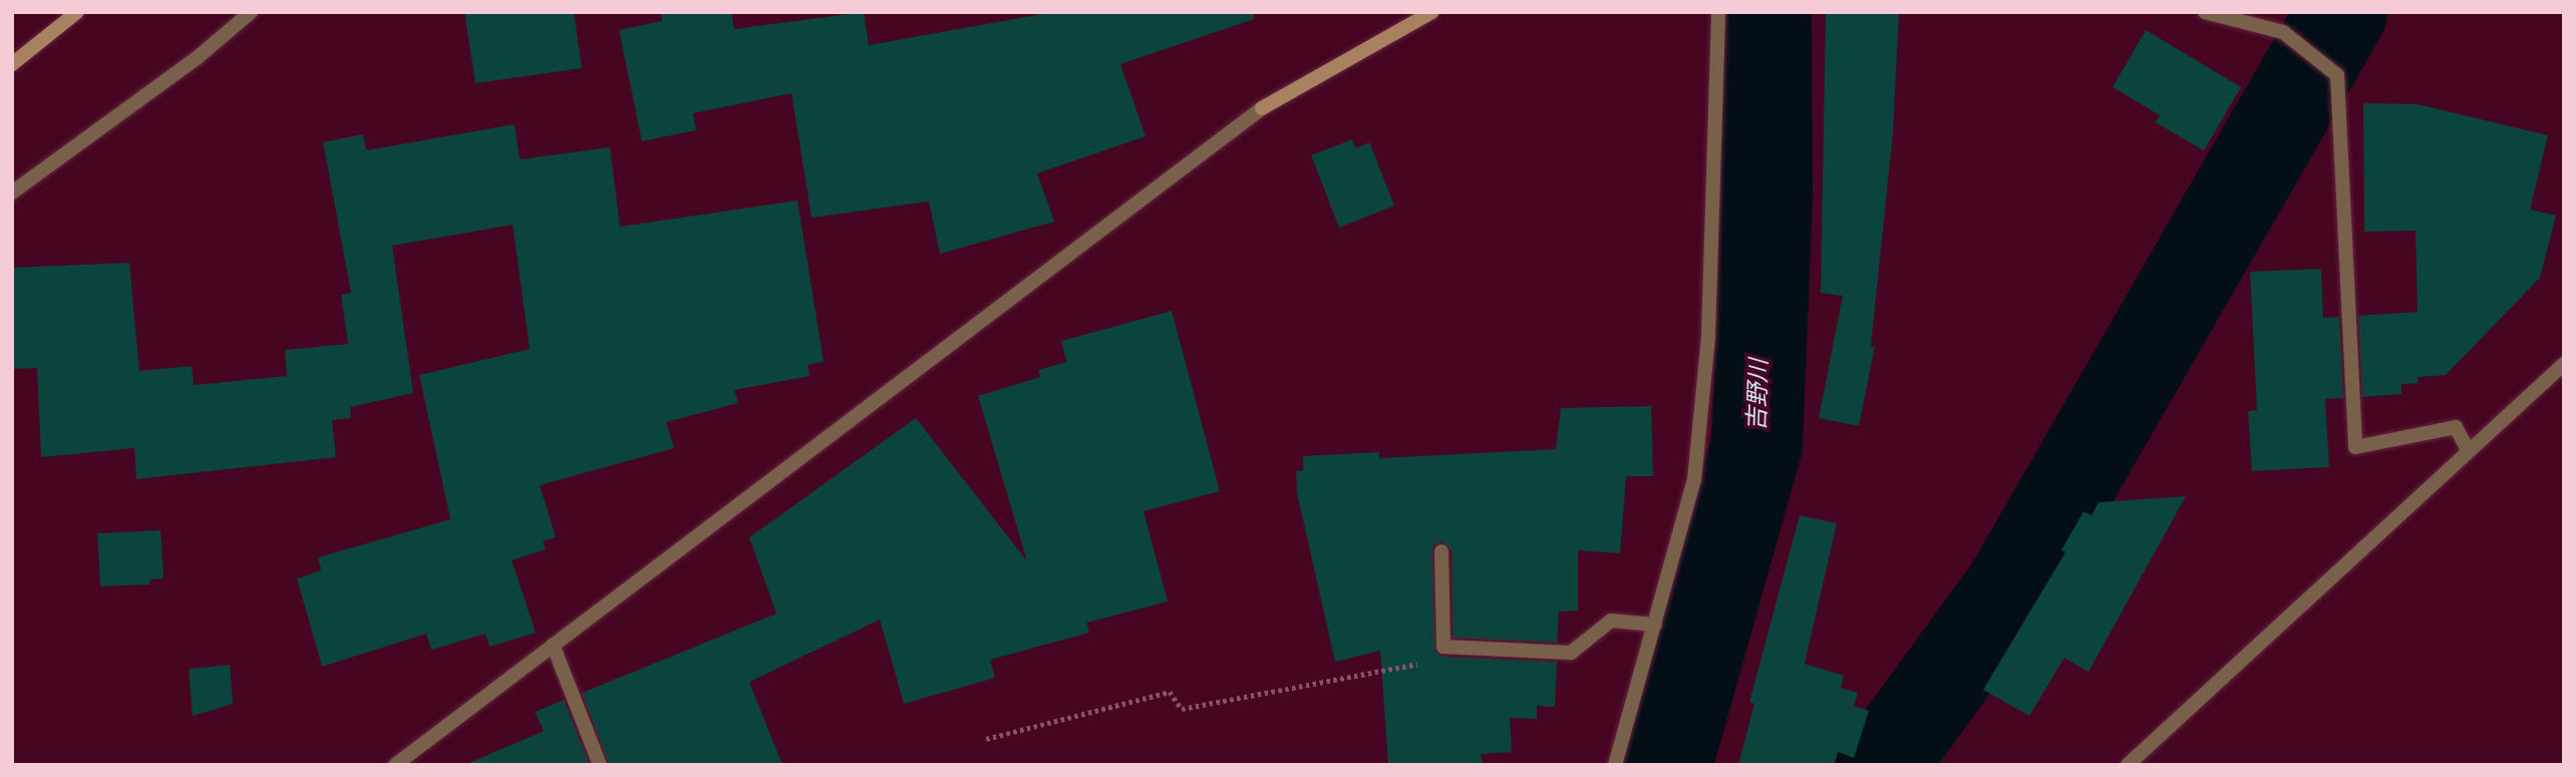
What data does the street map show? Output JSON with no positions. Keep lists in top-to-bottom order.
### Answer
{
  "water": ["吉野川"]
}
